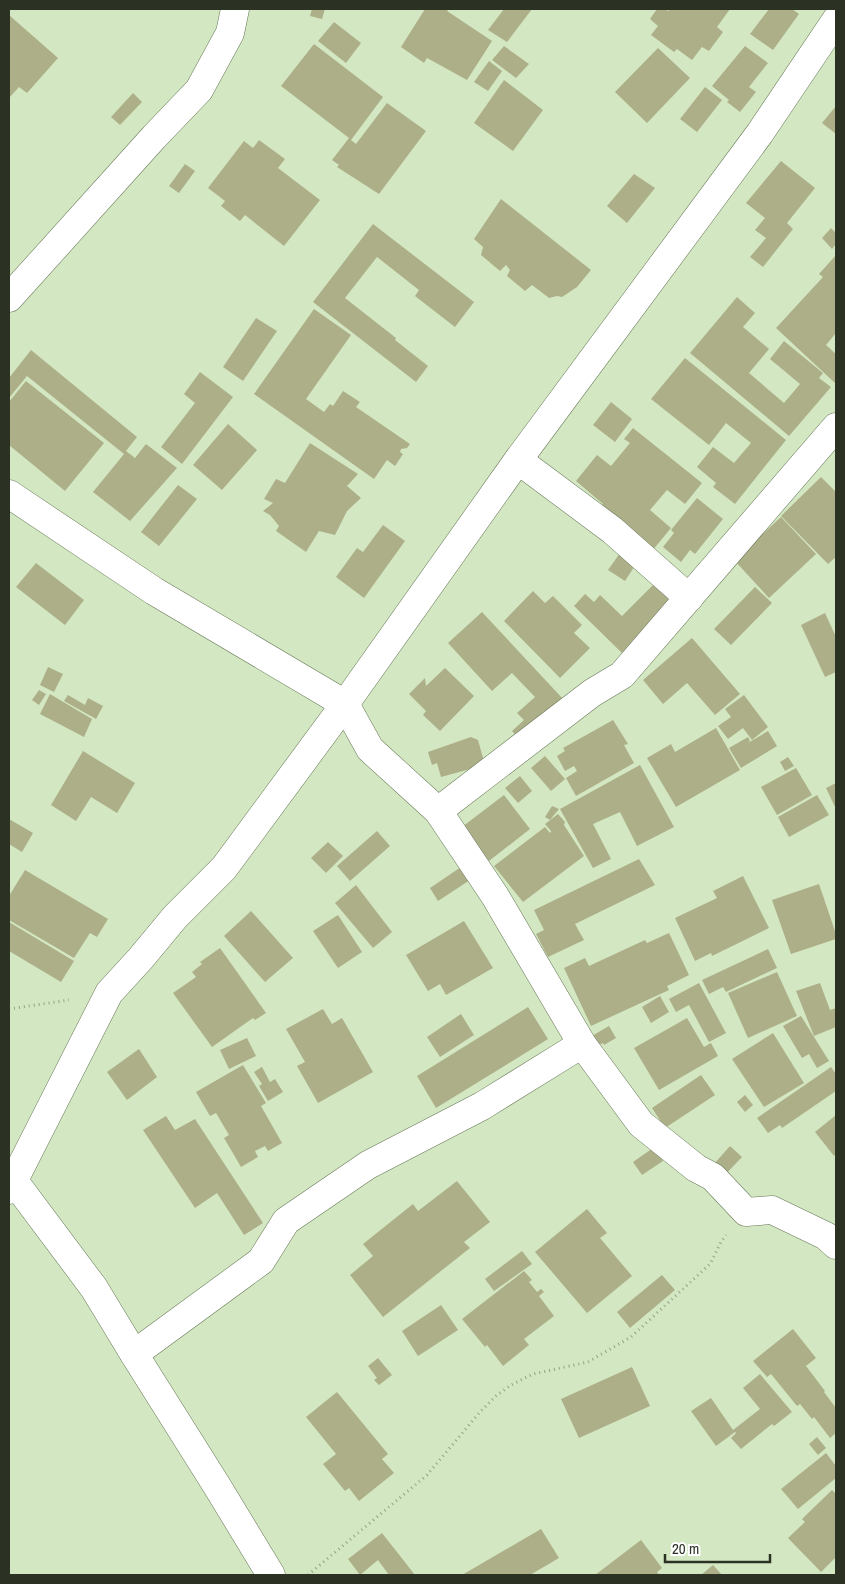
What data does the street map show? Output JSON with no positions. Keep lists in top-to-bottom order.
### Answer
{
  "scale_bar": "20 m"
}
